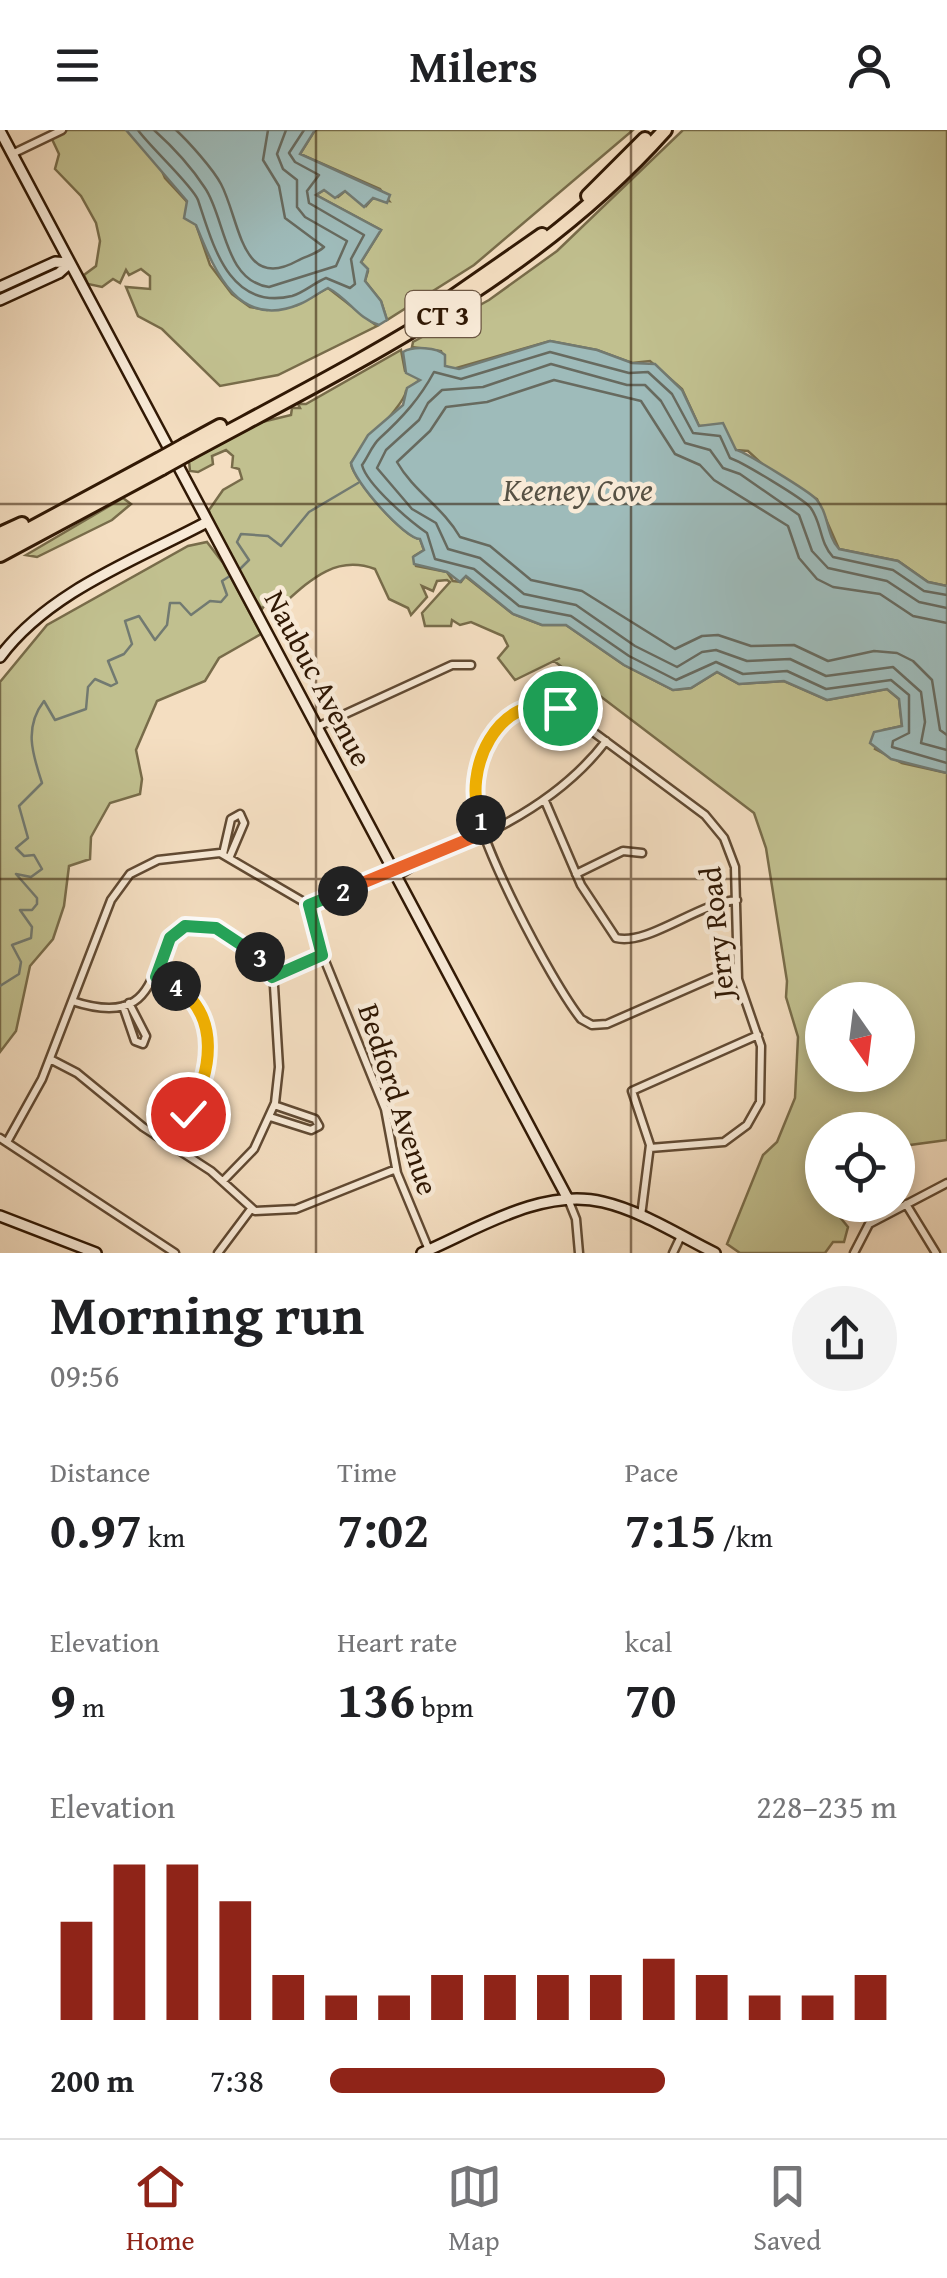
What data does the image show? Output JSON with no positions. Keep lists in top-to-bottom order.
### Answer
{
  "streets": {
    "highway": ["CT 3"],
    "main road": ["Naubuc Avenue"],
    "street": ["Jerry Road", "Bedford Avenue"]
  },
  "water": ["Keeney Cove"],
  "north": "bottom",
  "page": {
    "header": "Milers",
    "pins": [
      "1",
      "2",
      "3",
      "4"
    ],
    "heading": ["Morning run", "09:56"],
    "stats": [
      ["Distance", "0.97 km"],
      ["Time", "7:02"],
      ["Pace", "7:15 /km"],
      ["Elevation", "9 m"],
      ["Heart rate", "136 bpm"],
      ["kcal", "70"]
    ],
    "chart": ["Elevation", "228–235 m"],
    "list": [
      {
        "name": "200 m",
        "note": "7:38"
      }
    ],
    "tabs": ["Home", "Map", "Saved"]
  }
}
